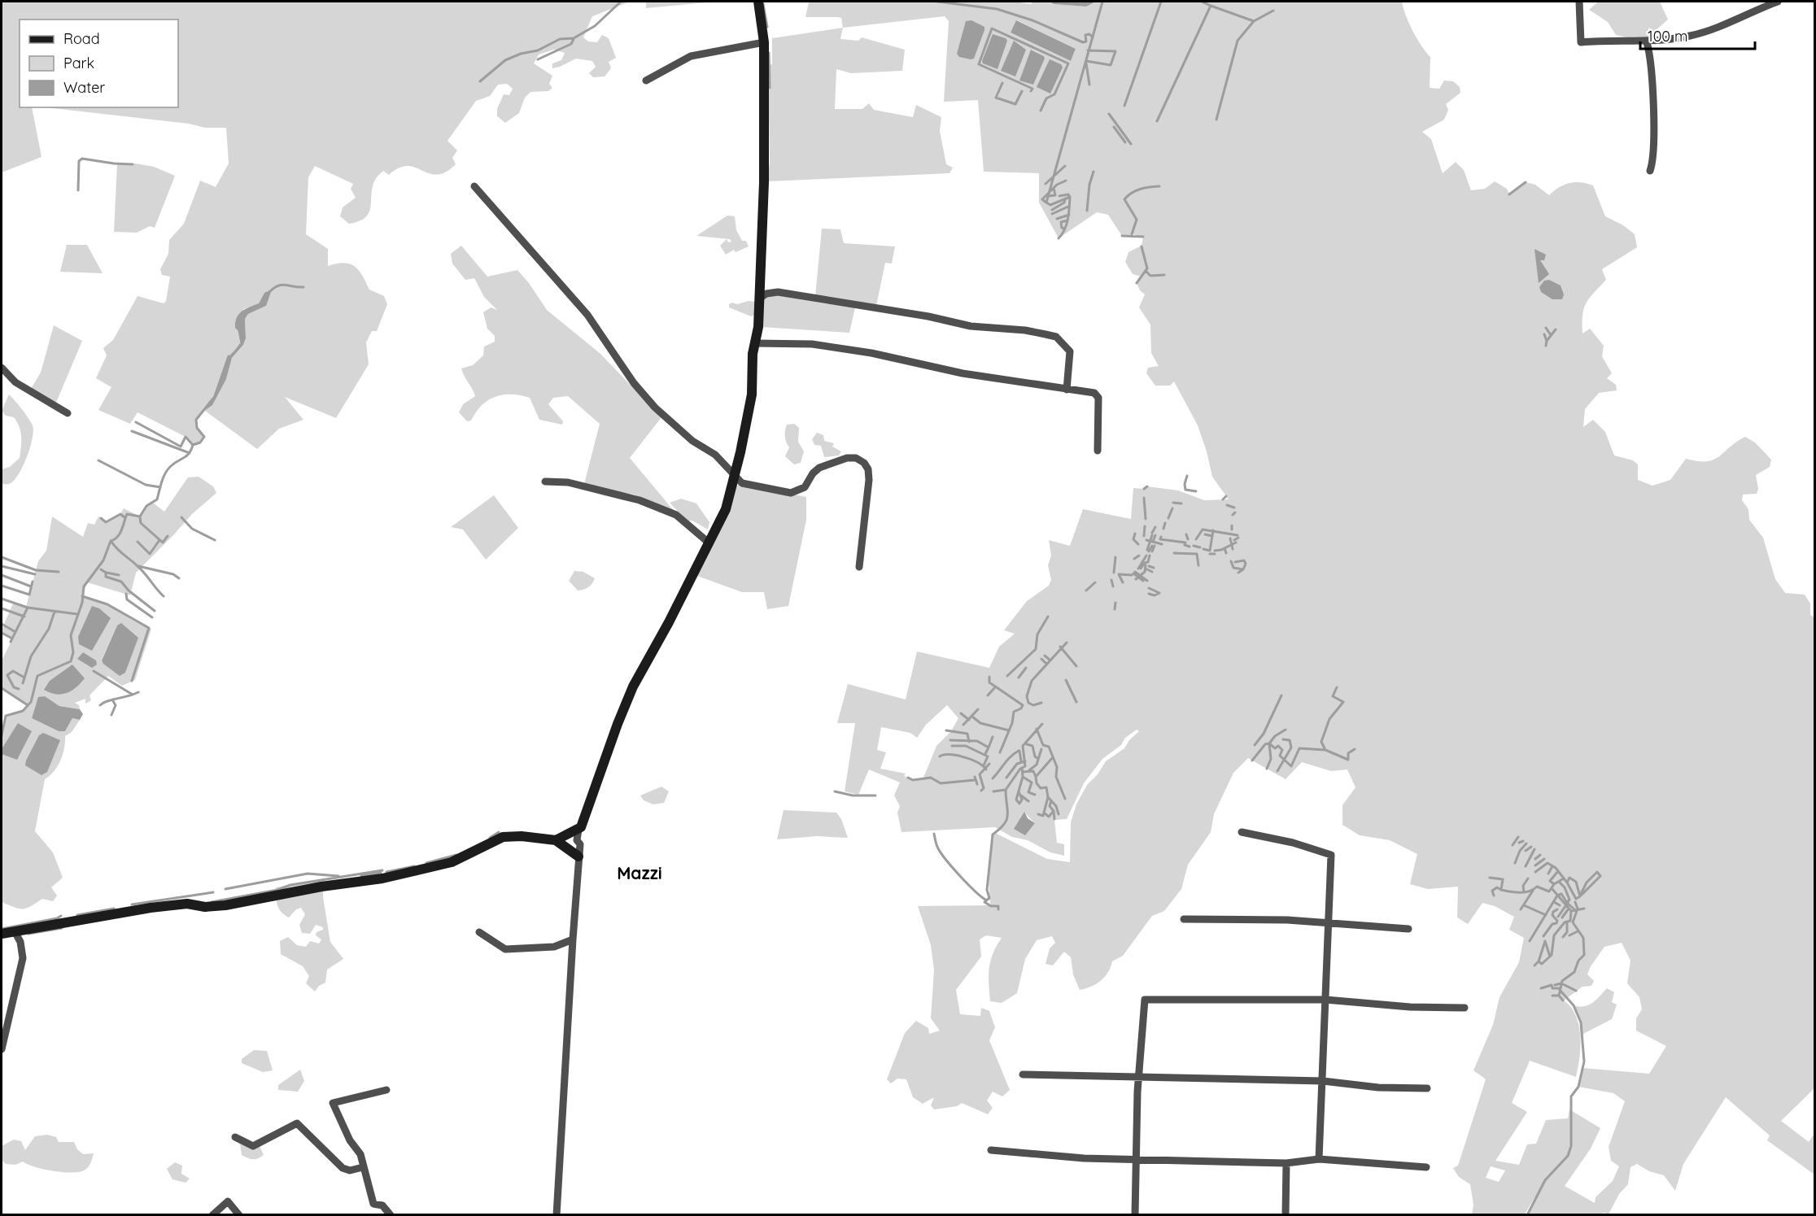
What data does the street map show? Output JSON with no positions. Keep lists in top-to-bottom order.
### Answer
{
  "districts": ["Mazzi"],
  "legend": ["Road", "Park", "Water"],
  "scale_bar": "100 m"
}
